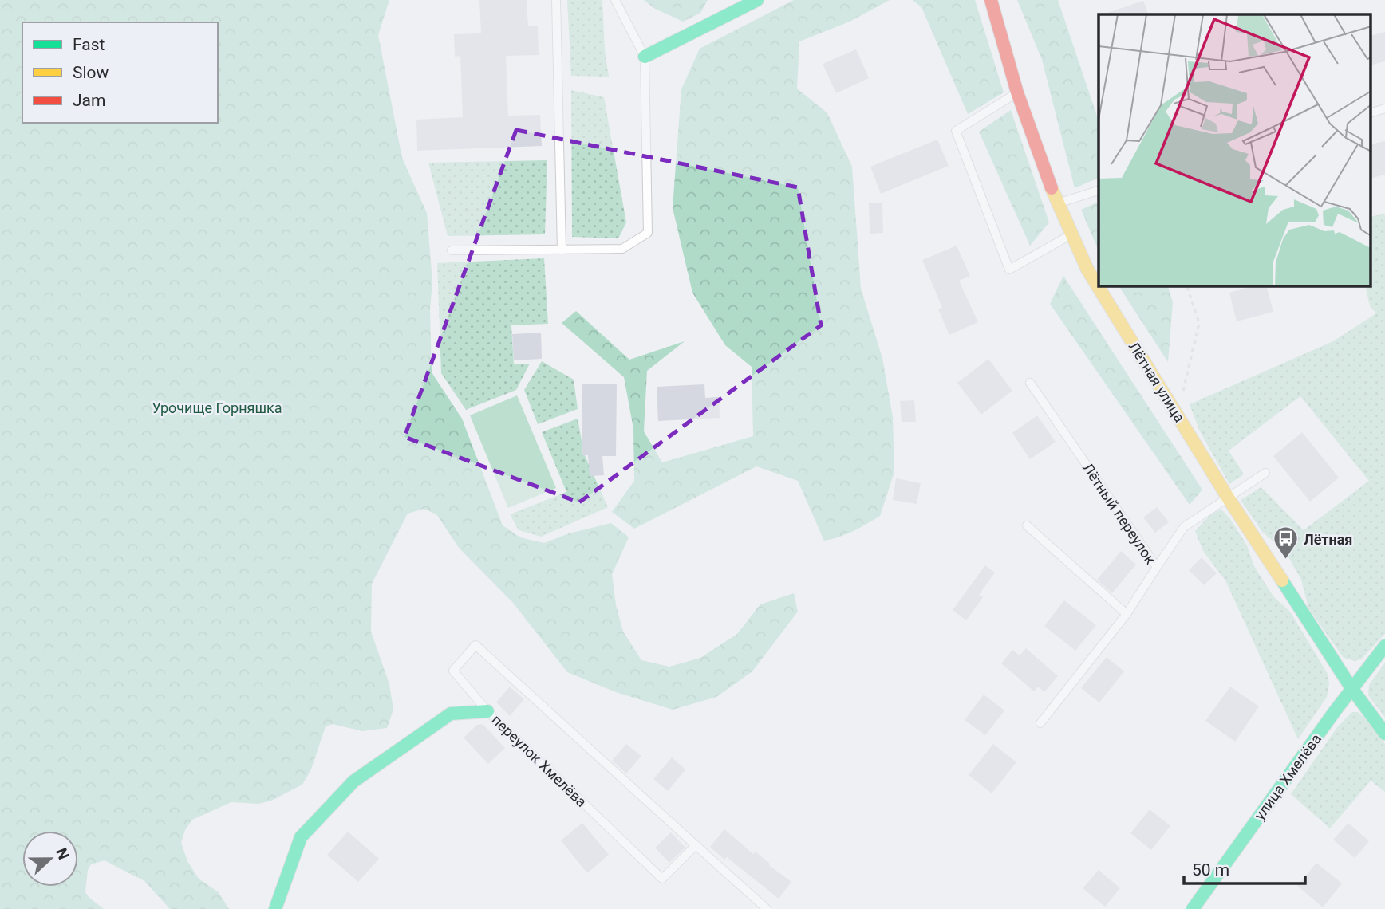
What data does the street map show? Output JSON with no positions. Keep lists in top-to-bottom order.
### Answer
{
  "streets": {
    "street": ["Лётная улица", "переулок Хмелёва", "улица Хмелёва"],
    "lane": ["Лётный переулок"]
  },
  "crossings": [
    ["Лётная улица", "улица Хмелёва"]
  ],
  "parks": ["Урочище Горняшка"],
  "places": {
    "bus stop": ["Лётная"]
  },
  "legend": ["Fast", "Slow", "Jam"],
  "scale_bar": "50 m",
  "north": "right"
}
